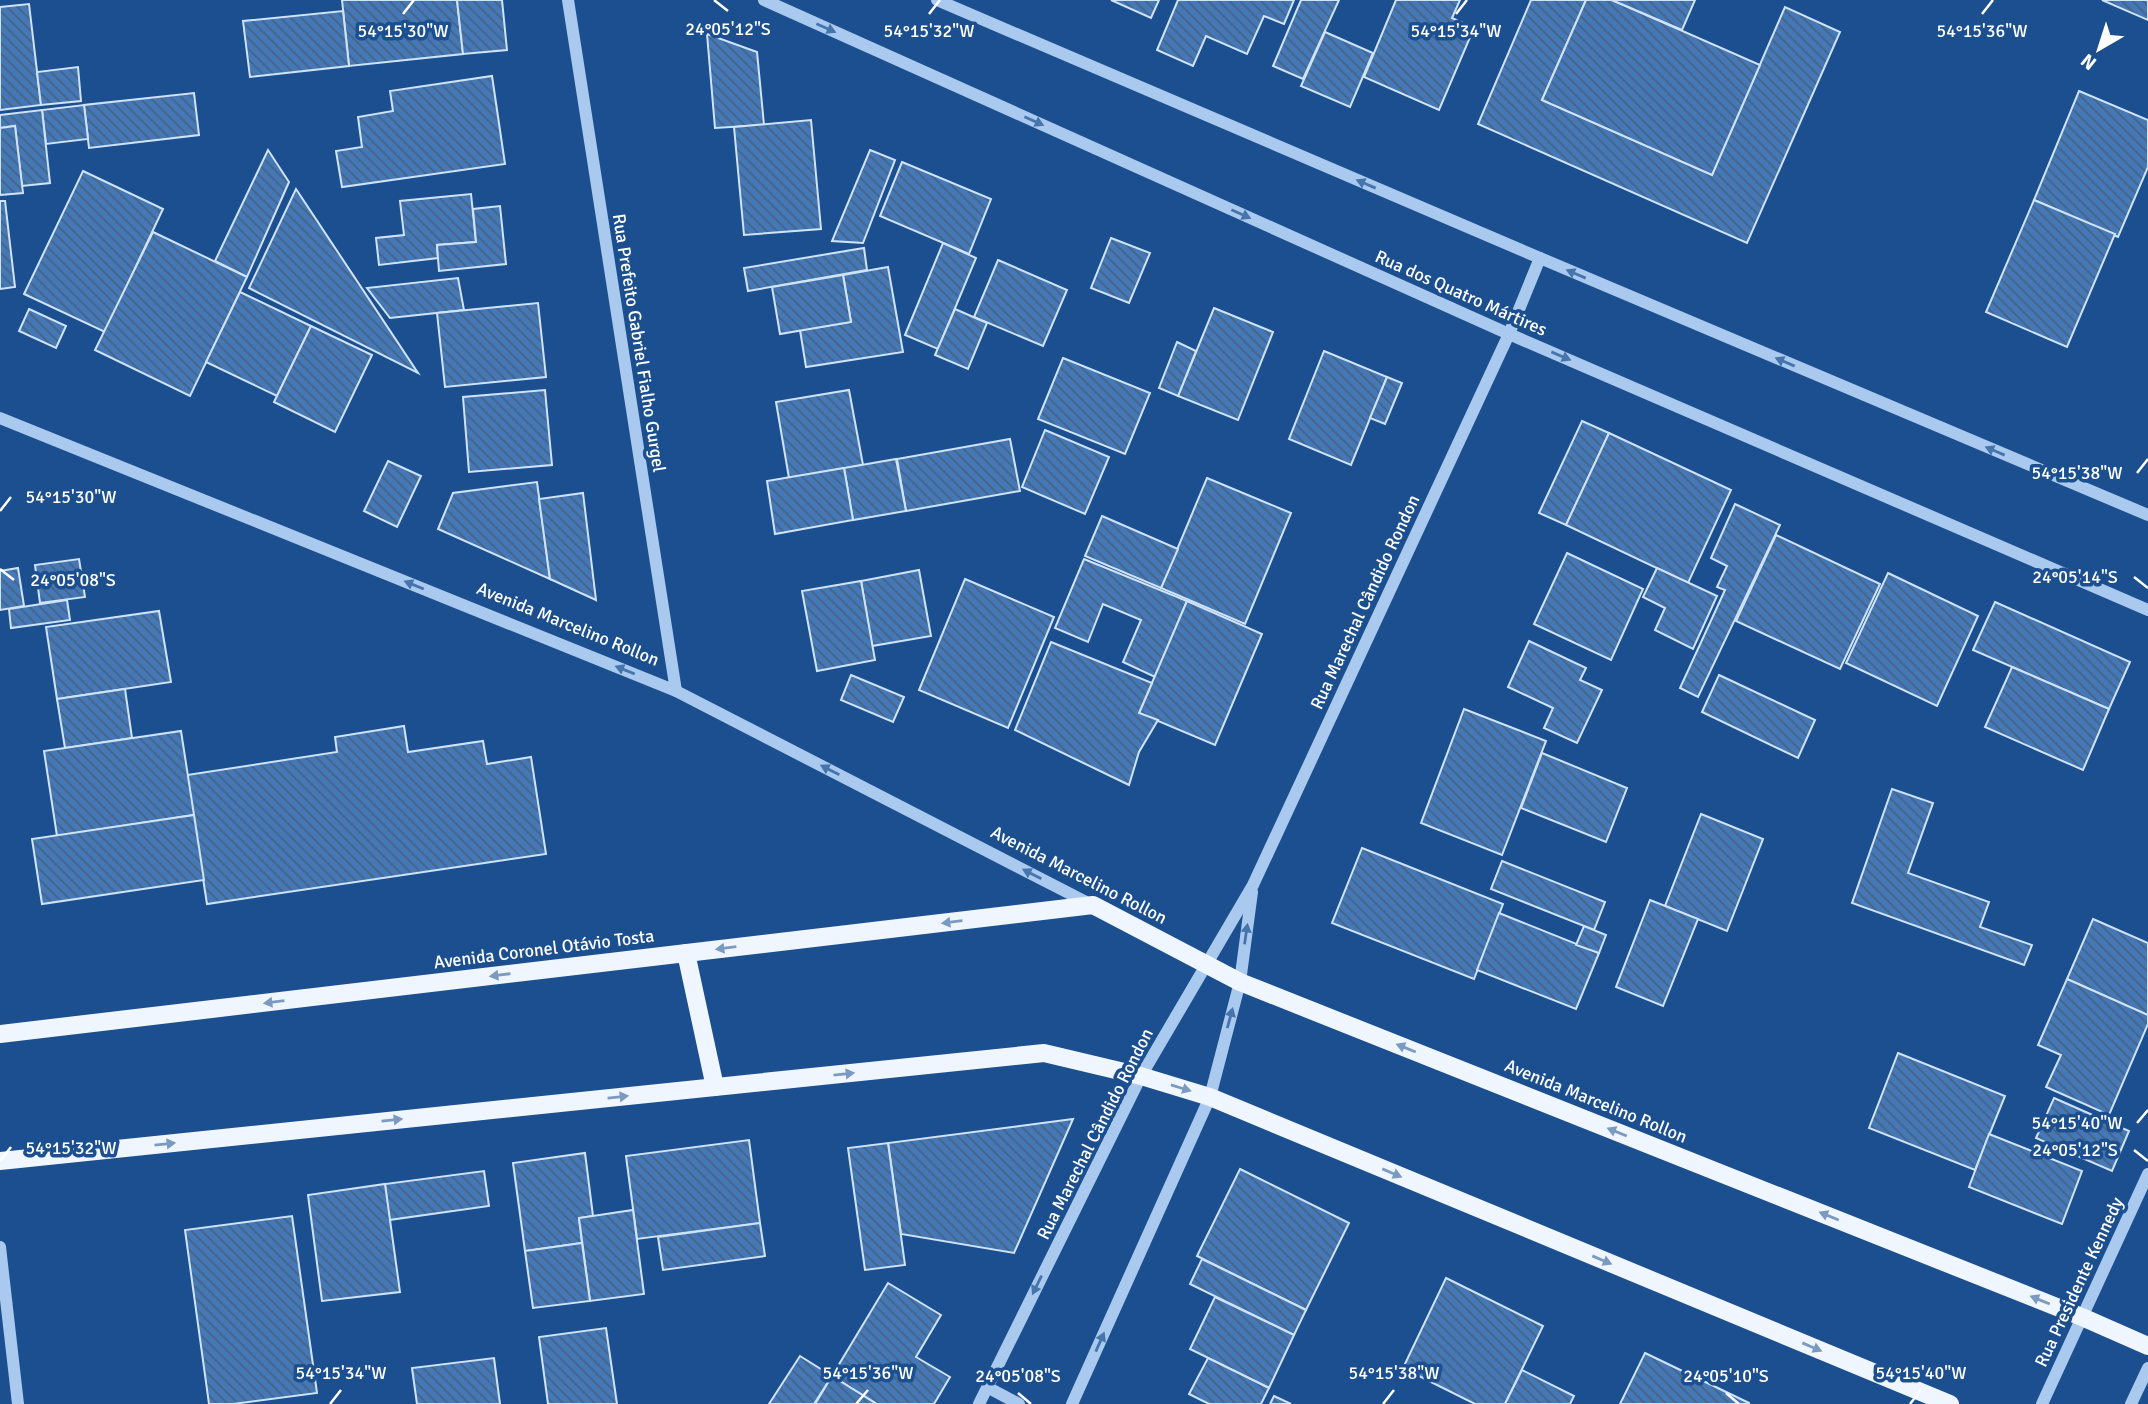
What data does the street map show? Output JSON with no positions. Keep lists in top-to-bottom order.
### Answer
{
  "streets": {
    "main road": ["Avenida Marcelino Rollon", "Avenida Coronel Otávio Tosta"],
    "street": [
      "Rua dos Quatro Mártires",
      "Rua Prefeito Gabriel Fialho Gurgel",
      "Rua Marechal Cândido Rondon",
      "Rua Presidente Kennedy"
    ]
  },
  "crossings": [
    ["Rua dos Quatro Mártires", "Rua Marechal Cândido Rondon"],
    ["Rua Prefeito Gabriel Fialho Gurgel", "Avenida Marcelino Rollon"],
    ["Rua Marechal Cândido Rondon", "Avenida Marcelino Rollon"],
    ["Avenida Marcelino Rollon", "Avenida Coronel Otávio Tosta"],
    ["Avenida Marcelino Rollon", "Rua Presidente Kennedy"]
  ],
  "one_way": ["Avenida Marcelino Rollon"],
  "north": "bottom left",
  "coordinates": [
    "24°05'12\"S",
    "54°15'30\"W",
    "54°15'32\"W",
    "54°15'34\"W",
    "54°15'36\"W",
    "54°15'38\"W",
    "24°05'14\"S",
    "24°05'08\"S",
    "54°15'40\"W",
    "24°05'10\"S"
  ]
}
